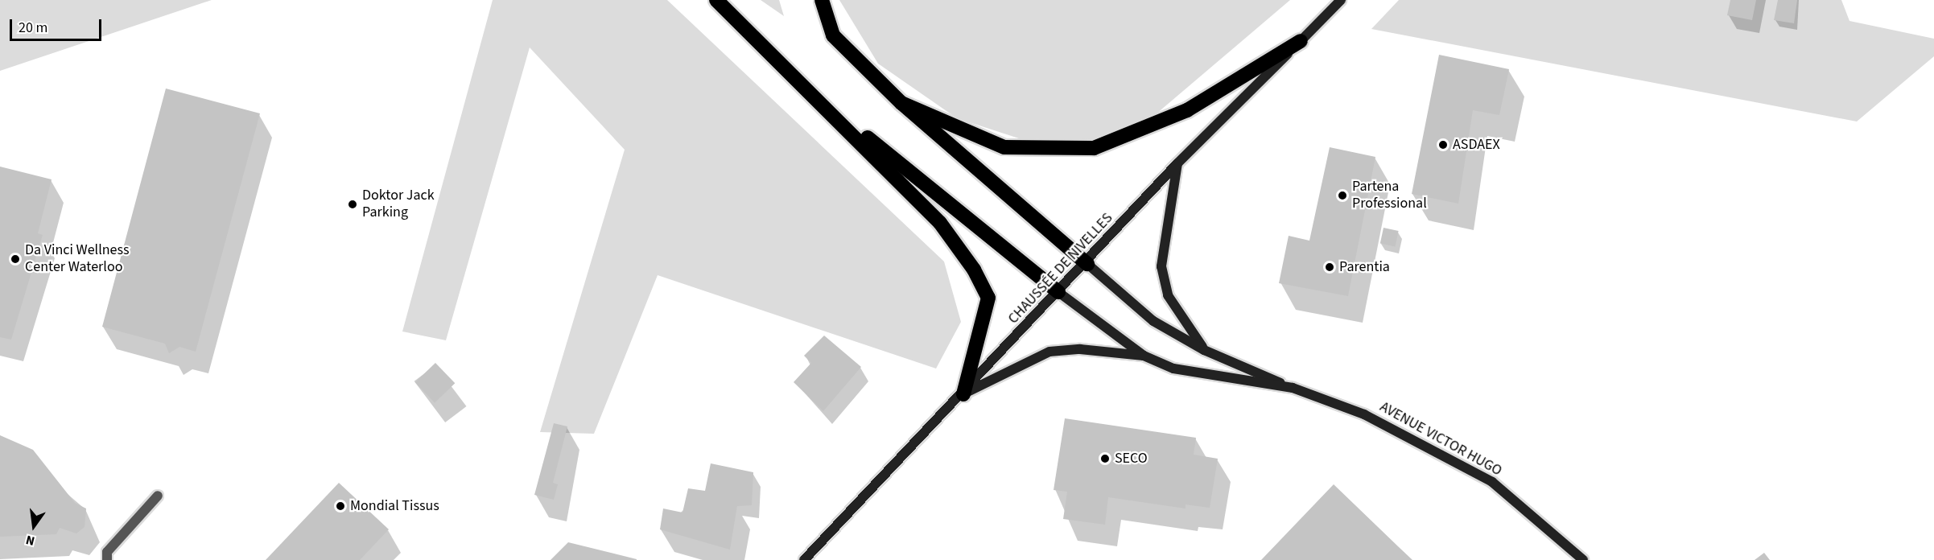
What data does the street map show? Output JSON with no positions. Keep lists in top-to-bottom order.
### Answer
{
  "streets": {
    "main road": ["CHAUSSÉE DE NIVELLES", "AVENUE VICTOR HUGO"]
  },
  "crossings": [
    ["CHAUSSÉE DE NIVELLES", "AVENUE VICTOR HUGO"]
  ],
  "places": [
    "ASDAEX",
    "Partena Professional",
    "Doktor Jack Parking",
    "Da Vinci Wellness Center Waterloo",
    "Parentia",
    "SECO",
    "Mondial Tissus"
  ],
  "scale_bar": "20 m",
  "north": "bottom"
}
